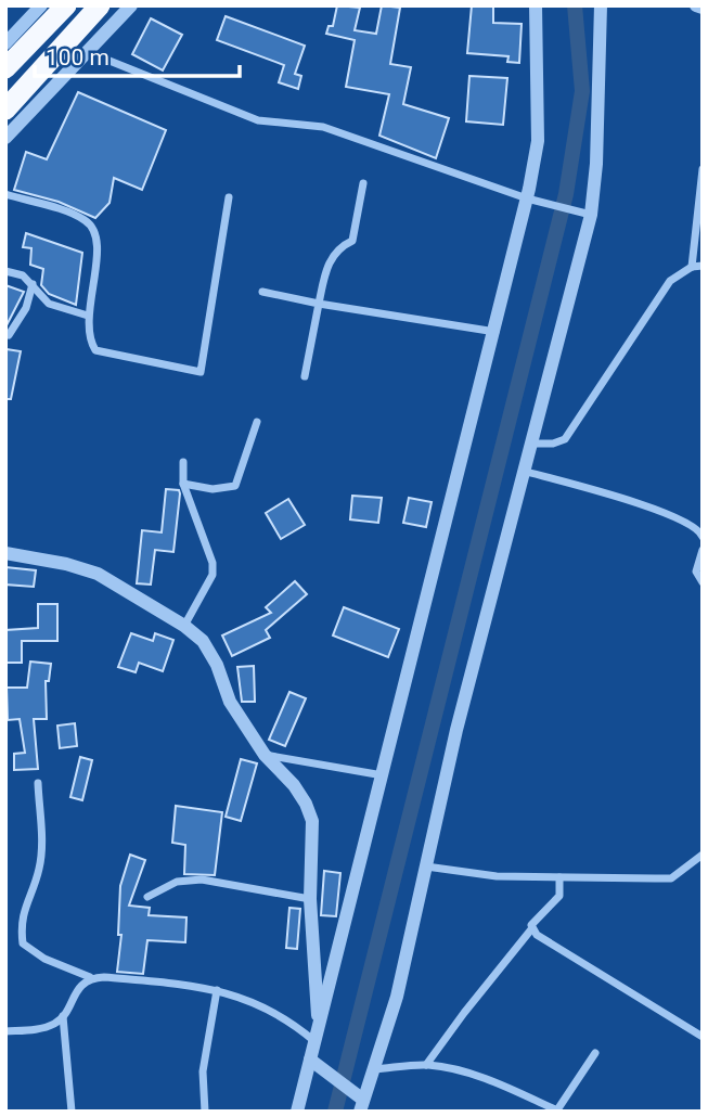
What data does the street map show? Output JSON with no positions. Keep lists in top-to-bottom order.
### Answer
{
  "scale_bar": "100 m"
}
